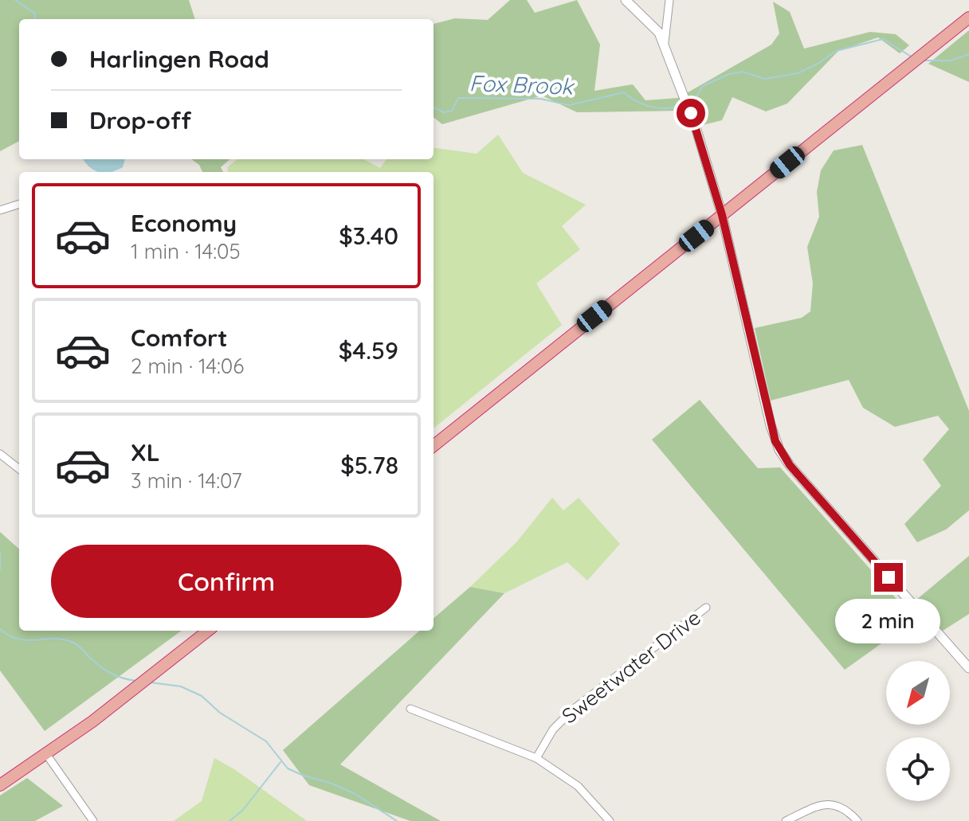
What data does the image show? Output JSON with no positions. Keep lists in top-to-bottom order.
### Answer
{
  "streets": {
    "street": ["Sweetwater Drive"]
  },
  "water": ["Fox Brook"],
  "north": "bottom left",
  "page": {
    "banner": ["Harlingen Road", "Drop-off"],
    "list": [
      {
        "name": "Economy",
        "note": "1 min · 14:05",
        "value": "$3.40"
      },
      {
        "name": "Comfort",
        "note": "2 min · 14:06",
        "value": "$4.59"
      },
      {
        "name": "XL",
        "note": "3 min · 14:07",
        "value": "$5.78"
      }
    ],
    "buttons": "Confirm",
    "bubble": "2 min"
  }
}
